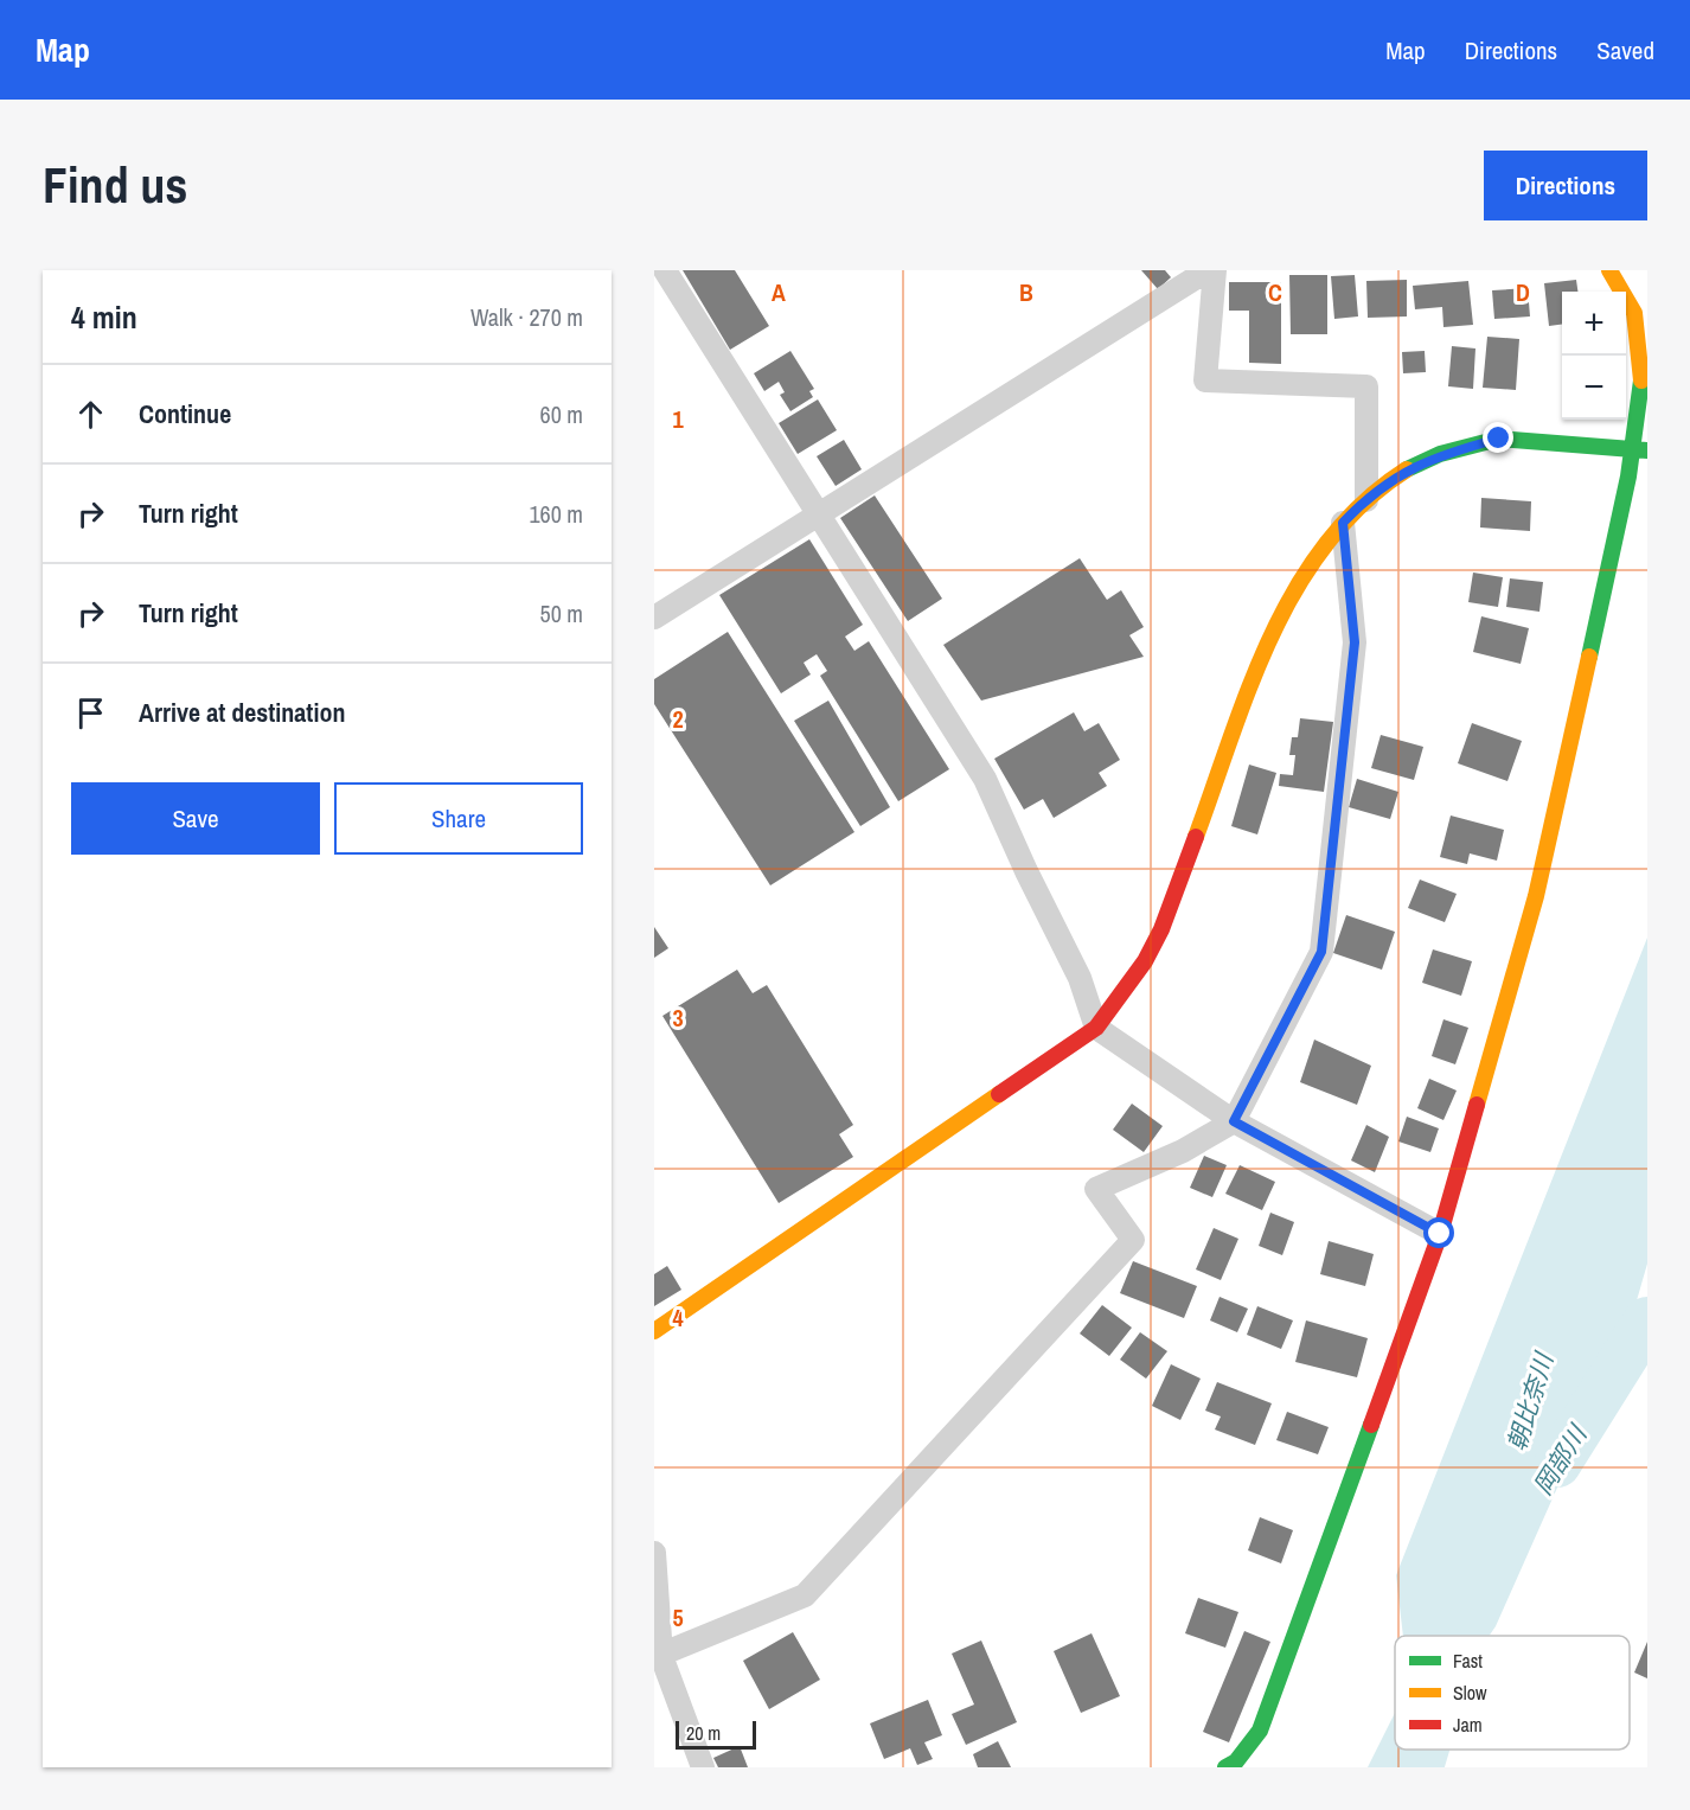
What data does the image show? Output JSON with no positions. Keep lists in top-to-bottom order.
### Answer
{
  "water": ["朝比奈川", "岡部川"],
  "legend": ["Fast", "Slow", "Jam"],
  "scale_bar": "20 m",
  "page": {
    "header": "Map",
    "nav": ["Map", "Directions", "Saved"],
    "buttons": [
      "Directions",
      ["Save", "Share"]
    ],
    "title": "Find us",
    "heading": ["4 min", "Walk · 270 m"],
    "map_buttons": ["+", "−"],
    "list": [
      ["Continue", "60 m"],
      ["Turn right", "160 m"],
      ["Turn right", "50 m"],
      "Arrive at destination"
    ],
    "scale": "20 m"
  },
  "grid": {
    "columns": [
      "A",
      "B",
      "C",
      "D"
    ],
    "rows": [
      "1",
      "2",
      "3",
      "4",
      "5"
    ]
  }
}
